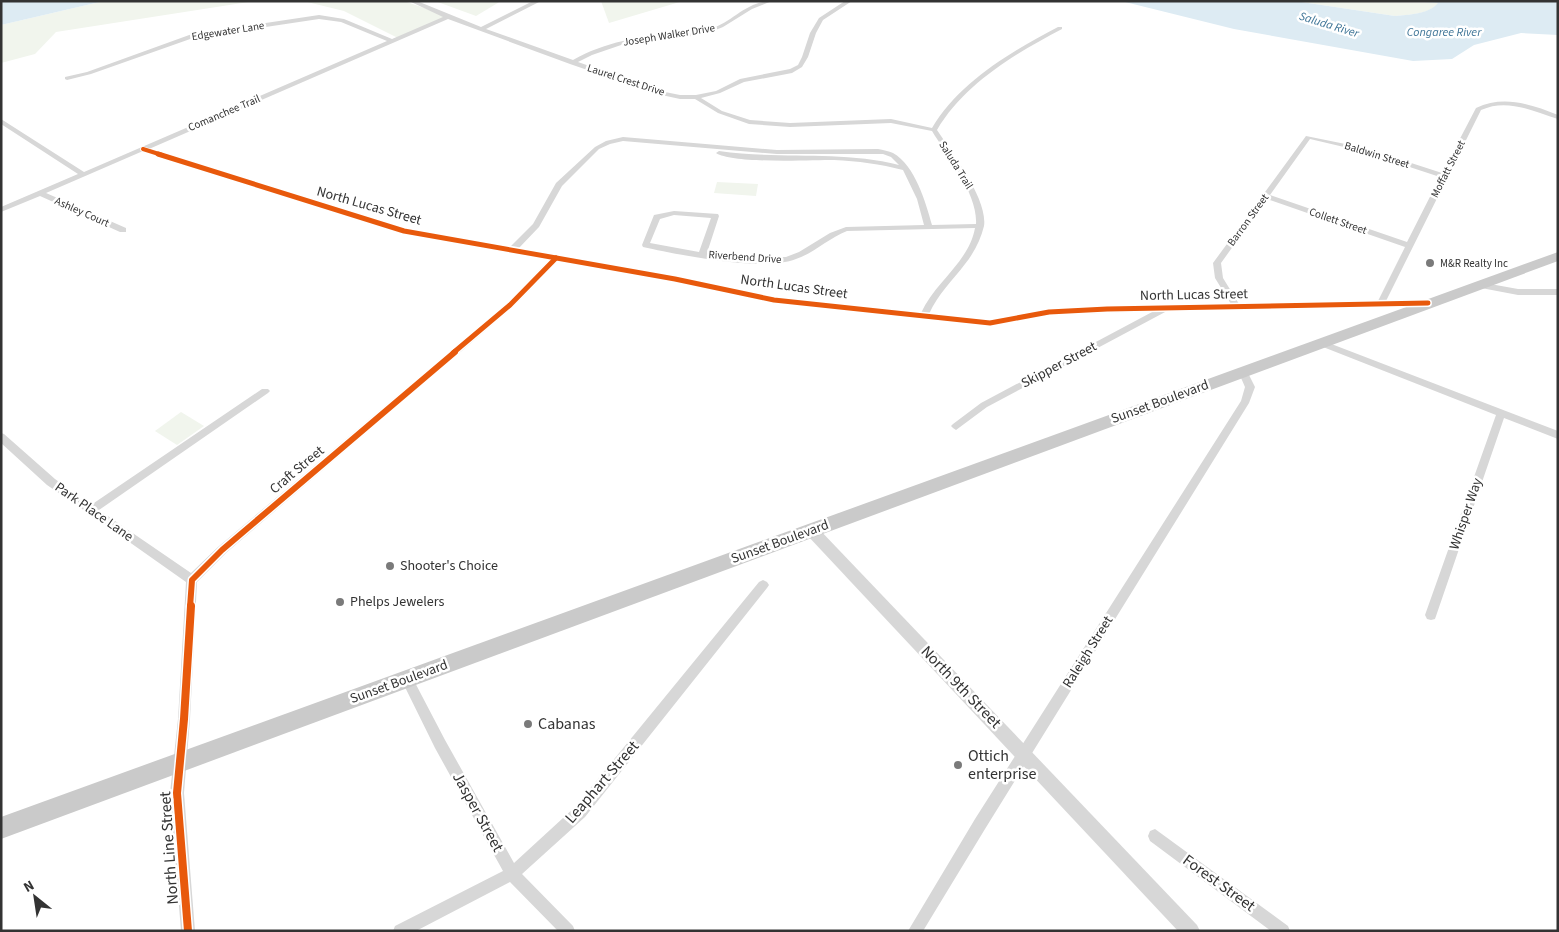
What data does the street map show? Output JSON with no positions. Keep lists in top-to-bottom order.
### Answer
{
  "streets": {
    "main road": ["Sunset Boulevard"],
    "street": [
      "Edgewater Lane",
      "Joseph Walker Drive",
      "Laurel Crest Drive",
      "Comanchee Trail",
      "Baldwin Street",
      "Saluda Trail",
      "Moffatt Street",
      "North Lucas Street",
      "Ashley Court",
      "Barron Street",
      "Collett Street",
      "Riverbend Drive",
      "Skipper Street",
      "Craft Street",
      "Park Place Lane",
      "Whisper Way",
      "Raleigh Street",
      "North 9th Street",
      "Leaphart Street",
      "Jasper Street",
      "North Line Street",
      "Forest Street"
    ]
  },
  "crossings": [
    ["Edgewater Lane", "Comanchee Trail"],
    ["Joseph Walker Drive", "Laurel Crest Drive"],
    ["Laurel Crest Drive", "Comanchee Trail"],
    ["Laurel Crest Drive", "Saluda Trail"],
    ["Comanchee Trail", "North Lucas Street"],
    ["Comanchee Trail", "Ashley Court"],
    ["Baldwin Street", "Moffatt Street"],
    ["Baldwin Street", "Barron Street"],
    ["Saluda Trail", "North Lucas Street"],
    ["Saluda Trail", "Riverbend Drive"],
    ["Moffatt Street", "North Lucas Street"],
    ["Moffatt Street", "Collett Street"],
    ["North Lucas Street", "Barron Street"],
    ["North Lucas Street", "Skipper Street"],
    ["North Lucas Street", "Sunset Boulevard"],
    ["North Lucas Street", "Craft Street"],
    ["Barron Street", "Collett Street"],
    ["Sunset Boulevard", "Raleigh Street"],
    ["Sunset Boulevard", "North 9th Street"],
    ["Sunset Boulevard", "Jasper Street"],
    ["Sunset Boulevard", "North Line Street"],
    ["Craft Street", "Park Place Lane"],
    ["Raleigh Street", "North 9th Street"],
    ["Leaphart Street", "Jasper Street"]
  ],
  "water": ["Saluda River", "Congaree River"],
  "places": [
    "M&R Realty Inc",
    "Shooter's Choice",
    "Phelps Jewelers",
    "Cabanas",
    "Ottich enterprise"
  ],
  "north": "top left"
}
